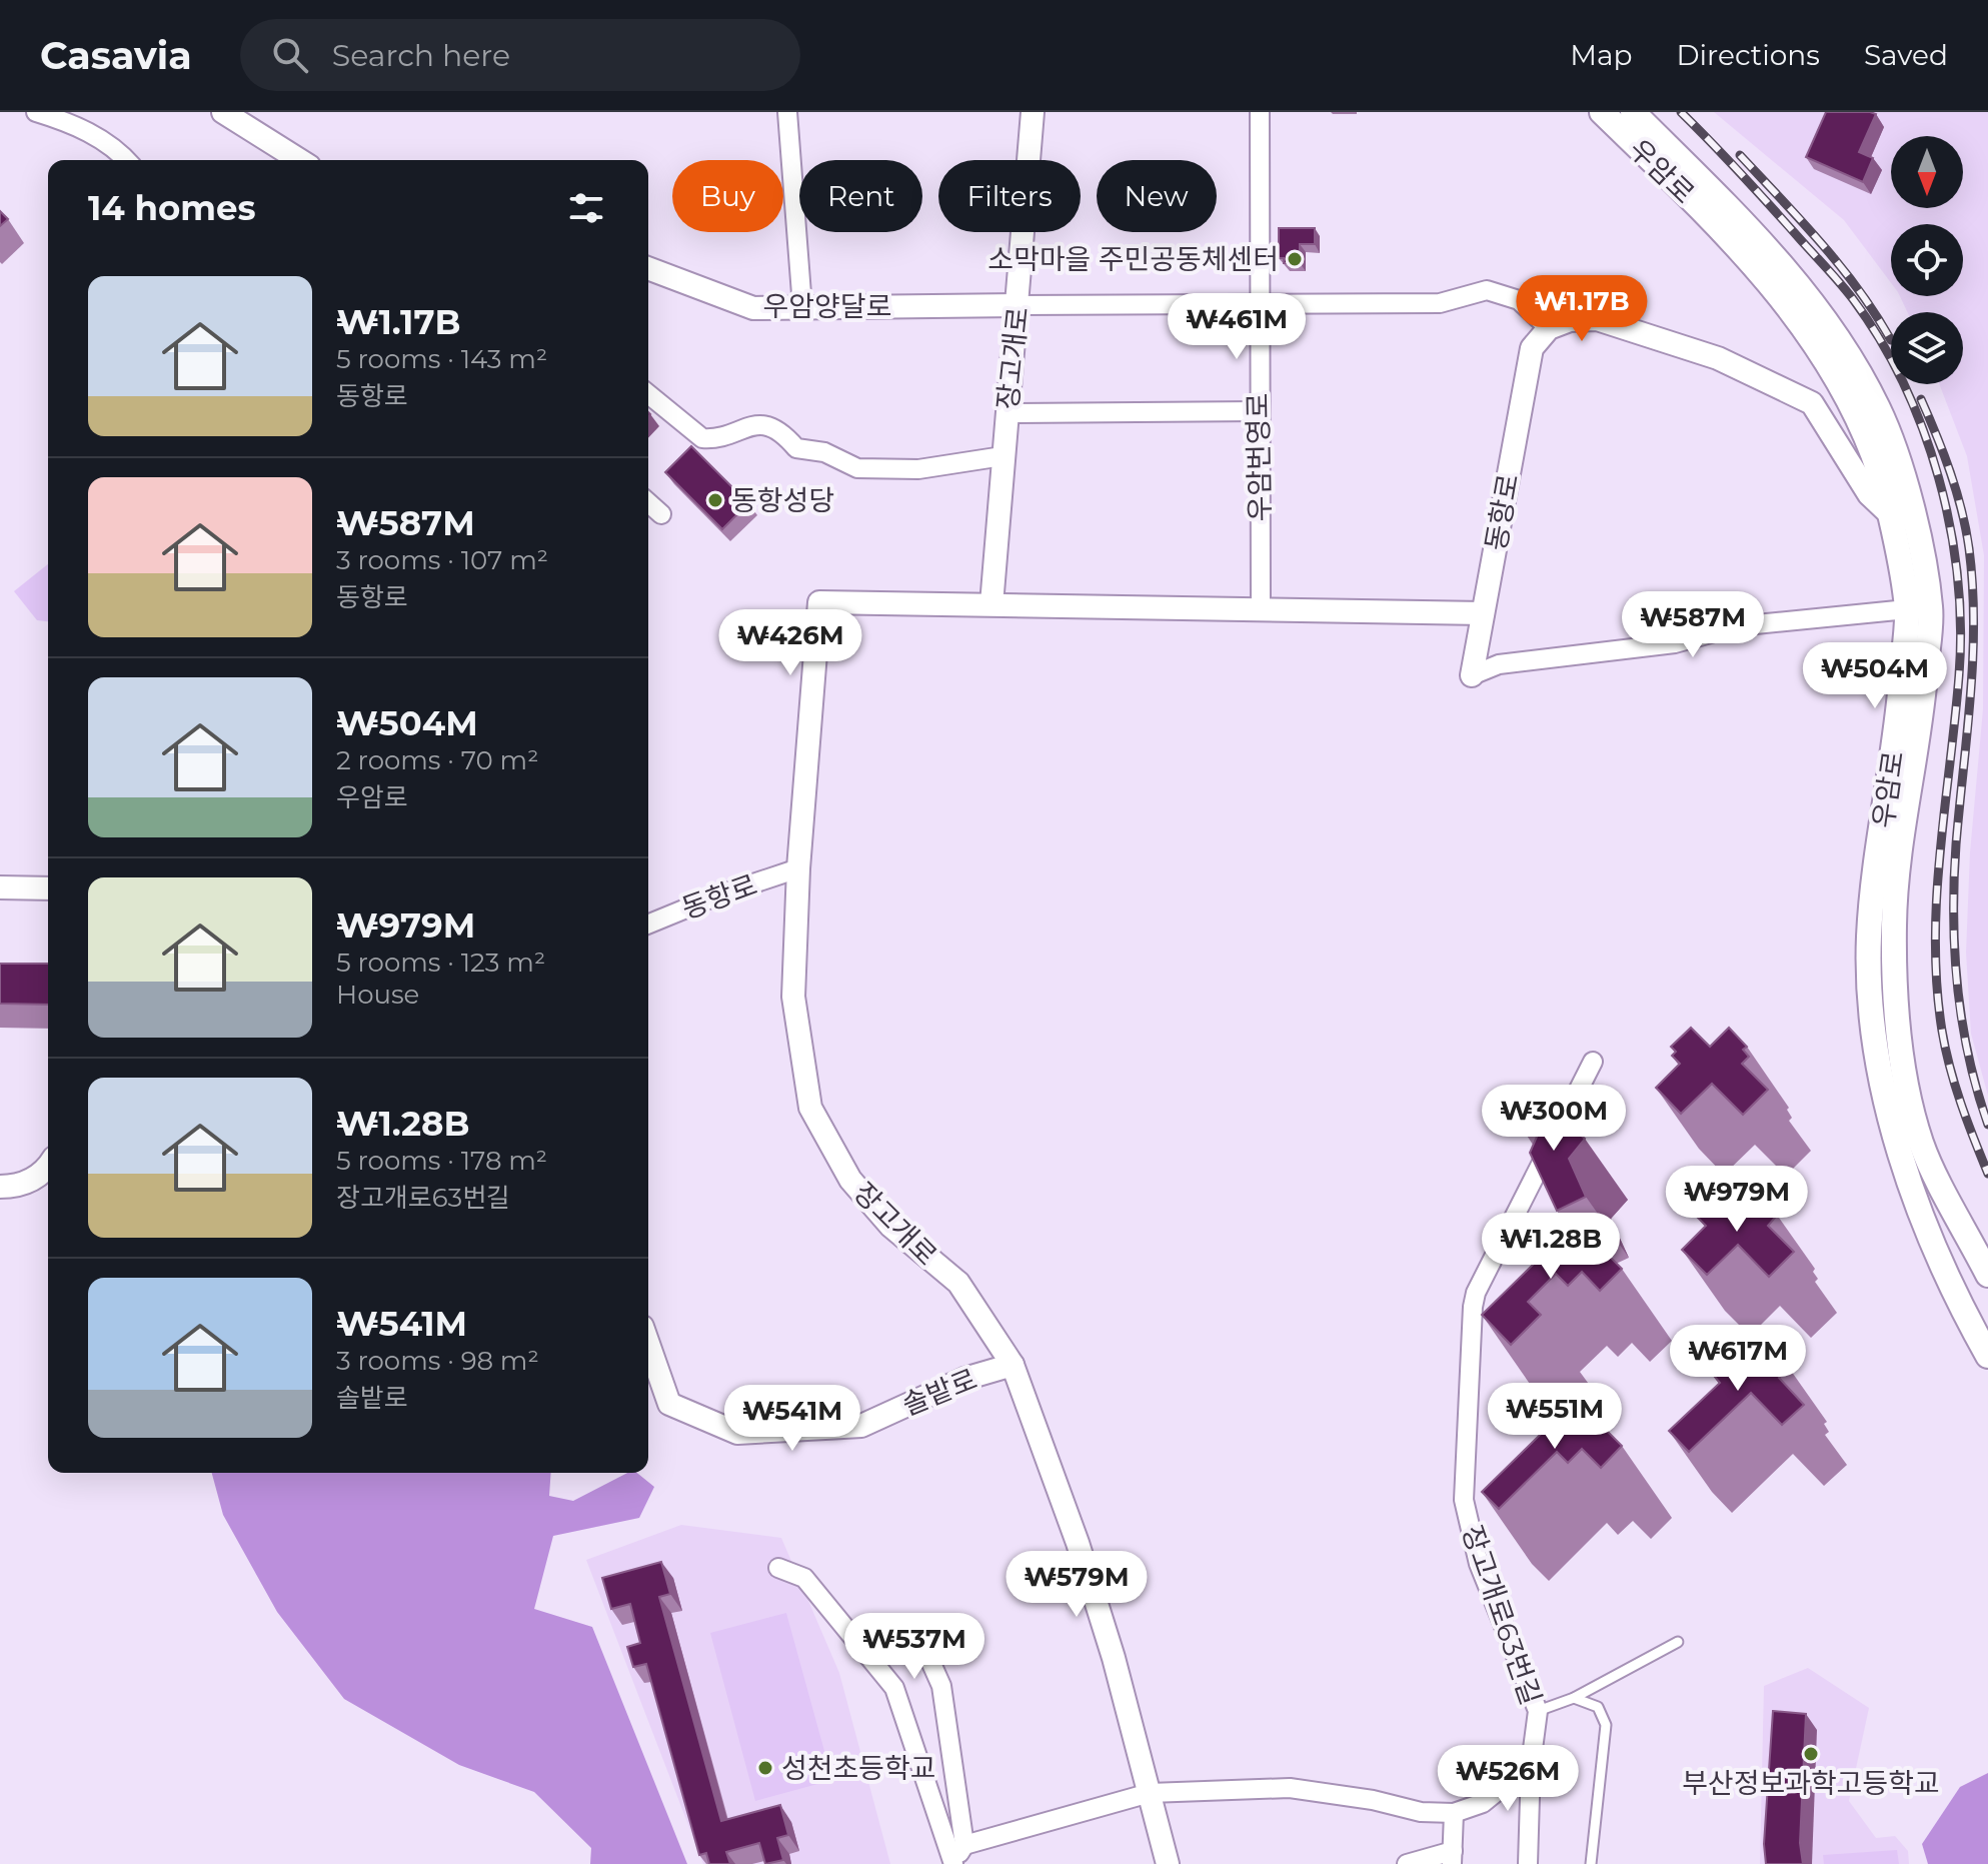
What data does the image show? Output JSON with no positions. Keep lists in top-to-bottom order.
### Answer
{
  "streets": {
    "main road": ["우암로"],
    "street": [
      "우암양달로",
      "장고개로",
      "우암번영로",
      "동항로",
      "솔밭로",
      "장고개로63번길"
    ]
  },
  "crossings": [
    ["우암로", "동항로"],
    ["우암양달로", "장고개로"],
    ["장고개로", "우암번영로"],
    ["장고개로", "동항로"],
    ["장고개로", "솔밭로"]
  ],
  "places": [
    "소막마을 주민공동체센터",
    "동항성당",
    "부산정보과학고등학교",
    "성천초등학교"
  ],
  "north": "bottom",
  "page": {
    "header": "Casavia",
    "search": "Search here",
    "nav": ["Map", "Directions", "Saved"],
    "chip": [
      "Buy",
      "Rent",
      "Filters",
      "New"
    ],
    "heading": "14 homes",
    "list": [
      {
        "name": "₩1.17B",
        "note": "5 rooms · 143 m² · 동항로"
      },
      {
        "name": "₩587M",
        "note": "3 rooms · 107 m² · 동항로"
      },
      {
        "name": "₩504M",
        "note": "2 rooms · 70 m² · 우암로"
      },
      {
        "name": "₩979M",
        "note": "5 rooms · 123 m² · House"
      },
      {
        "name": "₩1.28B",
        "note": "5 rooms · 178 m² · 장고개로63번길"
      },
      {
        "name": "₩541M",
        "note": "3 rooms · 98 m² · 솔밭로"
      }
    ],
    "price": [
      "₩1.17B",
      "₩461M",
      "₩587M",
      "₩426M",
      "₩504M",
      "₩300M",
      "₩979M",
      "₩1.28B",
      "₩617M",
      "₩551M",
      "₩541M",
      "₩579M",
      "₩537M",
      "₩526M"
    ]
  }
}
